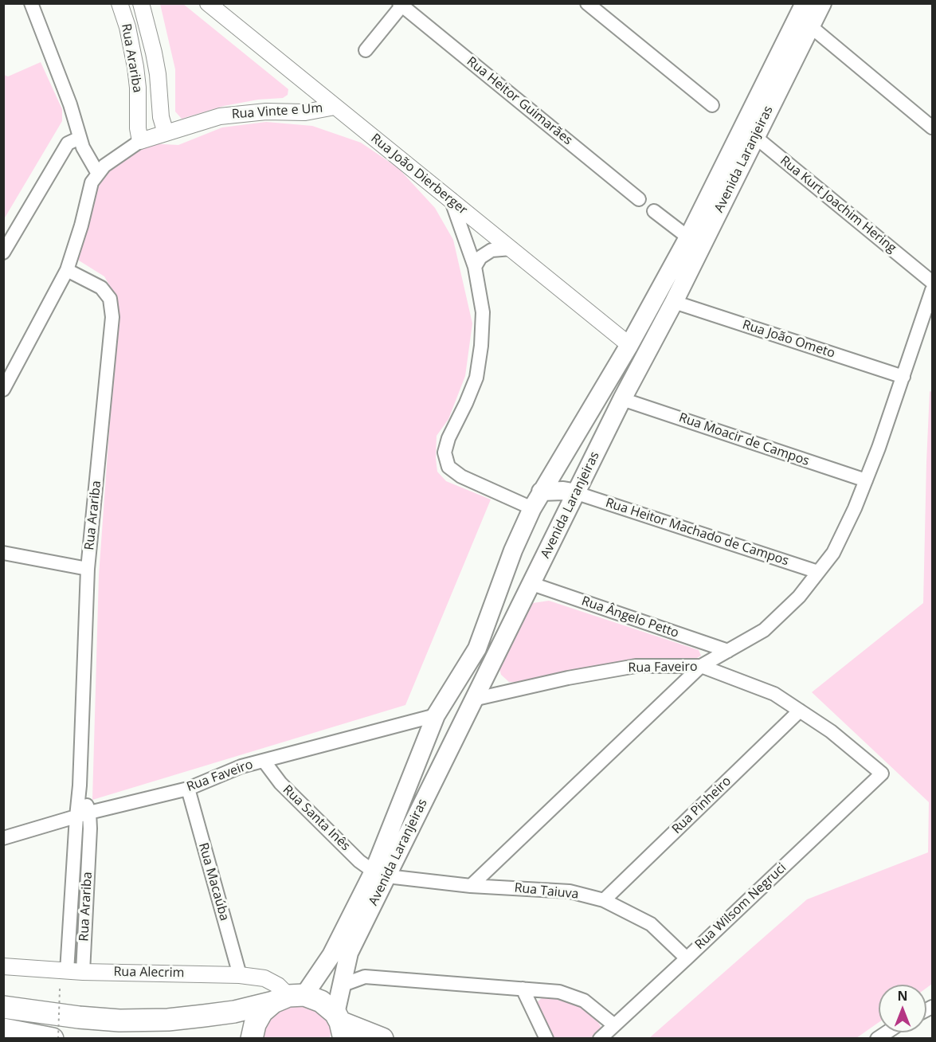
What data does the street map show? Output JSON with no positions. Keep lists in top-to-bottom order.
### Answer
{
  "streets": {
    "main road": ["Avenida Laranjeiras"],
    "street": [
      "Rua Arariba",
      "Rua Heitor Guimarães",
      "Rua Vinte e Um",
      "Rua João Dierberger",
      "Rua Kurt Joachim Hering",
      "Rua João Ometo",
      "Rua Moacir de Campos",
      "Rua Heitor Machado de Campos",
      "Rua Ângelo Petto",
      "Rua Faveiro",
      "Rua Pinheiro",
      "Rua Santa Inês",
      "Rua Macaúba",
      "Rua Taiuva",
      "Rua Wilsom Negruci",
      "Rua Alecrim"
    ]
  },
  "crossings": [
    ["Rua Arariba", "Rua Vinte e Um"],
    ["Rua Arariba", "Rua Faveiro"],
    ["Rua Arariba", "Rua Alecrim"],
    ["Rua Vinte e Um", "Rua João Dierberger"],
    ["Avenida Laranjeiras", "Rua João Dierberger"],
    ["Avenida Laranjeiras", "Rua Kurt Joachim Hering"],
    ["Avenida Laranjeiras", "Rua João Ometo"],
    ["Avenida Laranjeiras", "Rua Moacir de Campos"],
    ["Avenida Laranjeiras", "Rua Heitor Machado de Campos"],
    ["Avenida Laranjeiras", "Rua Ângelo Petto"],
    ["Avenida Laranjeiras", "Rua Faveiro"],
    ["Avenida Laranjeiras", "Rua Santa Inês"],
    ["Avenida Laranjeiras", "Rua Taiuva"],
    ["Avenida Laranjeiras", "Rua Alecrim"],
    ["Rua Faveiro", "Rua Pinheiro"],
    ["Rua Faveiro", "Rua Santa Inês"],
    ["Rua Faveiro", "Rua Macaúba"],
    ["Rua Faveiro", "Rua Wilsom Negruci"],
    ["Rua Pinheiro", "Rua Taiuva"],
    ["Rua Santa Inês", "Rua Taiuva"],
    ["Rua Macaúba", "Rua Alecrim"],
    ["Rua Taiuva", "Rua Wilsom Negruci"]
  ],
  "north": "top"
}
